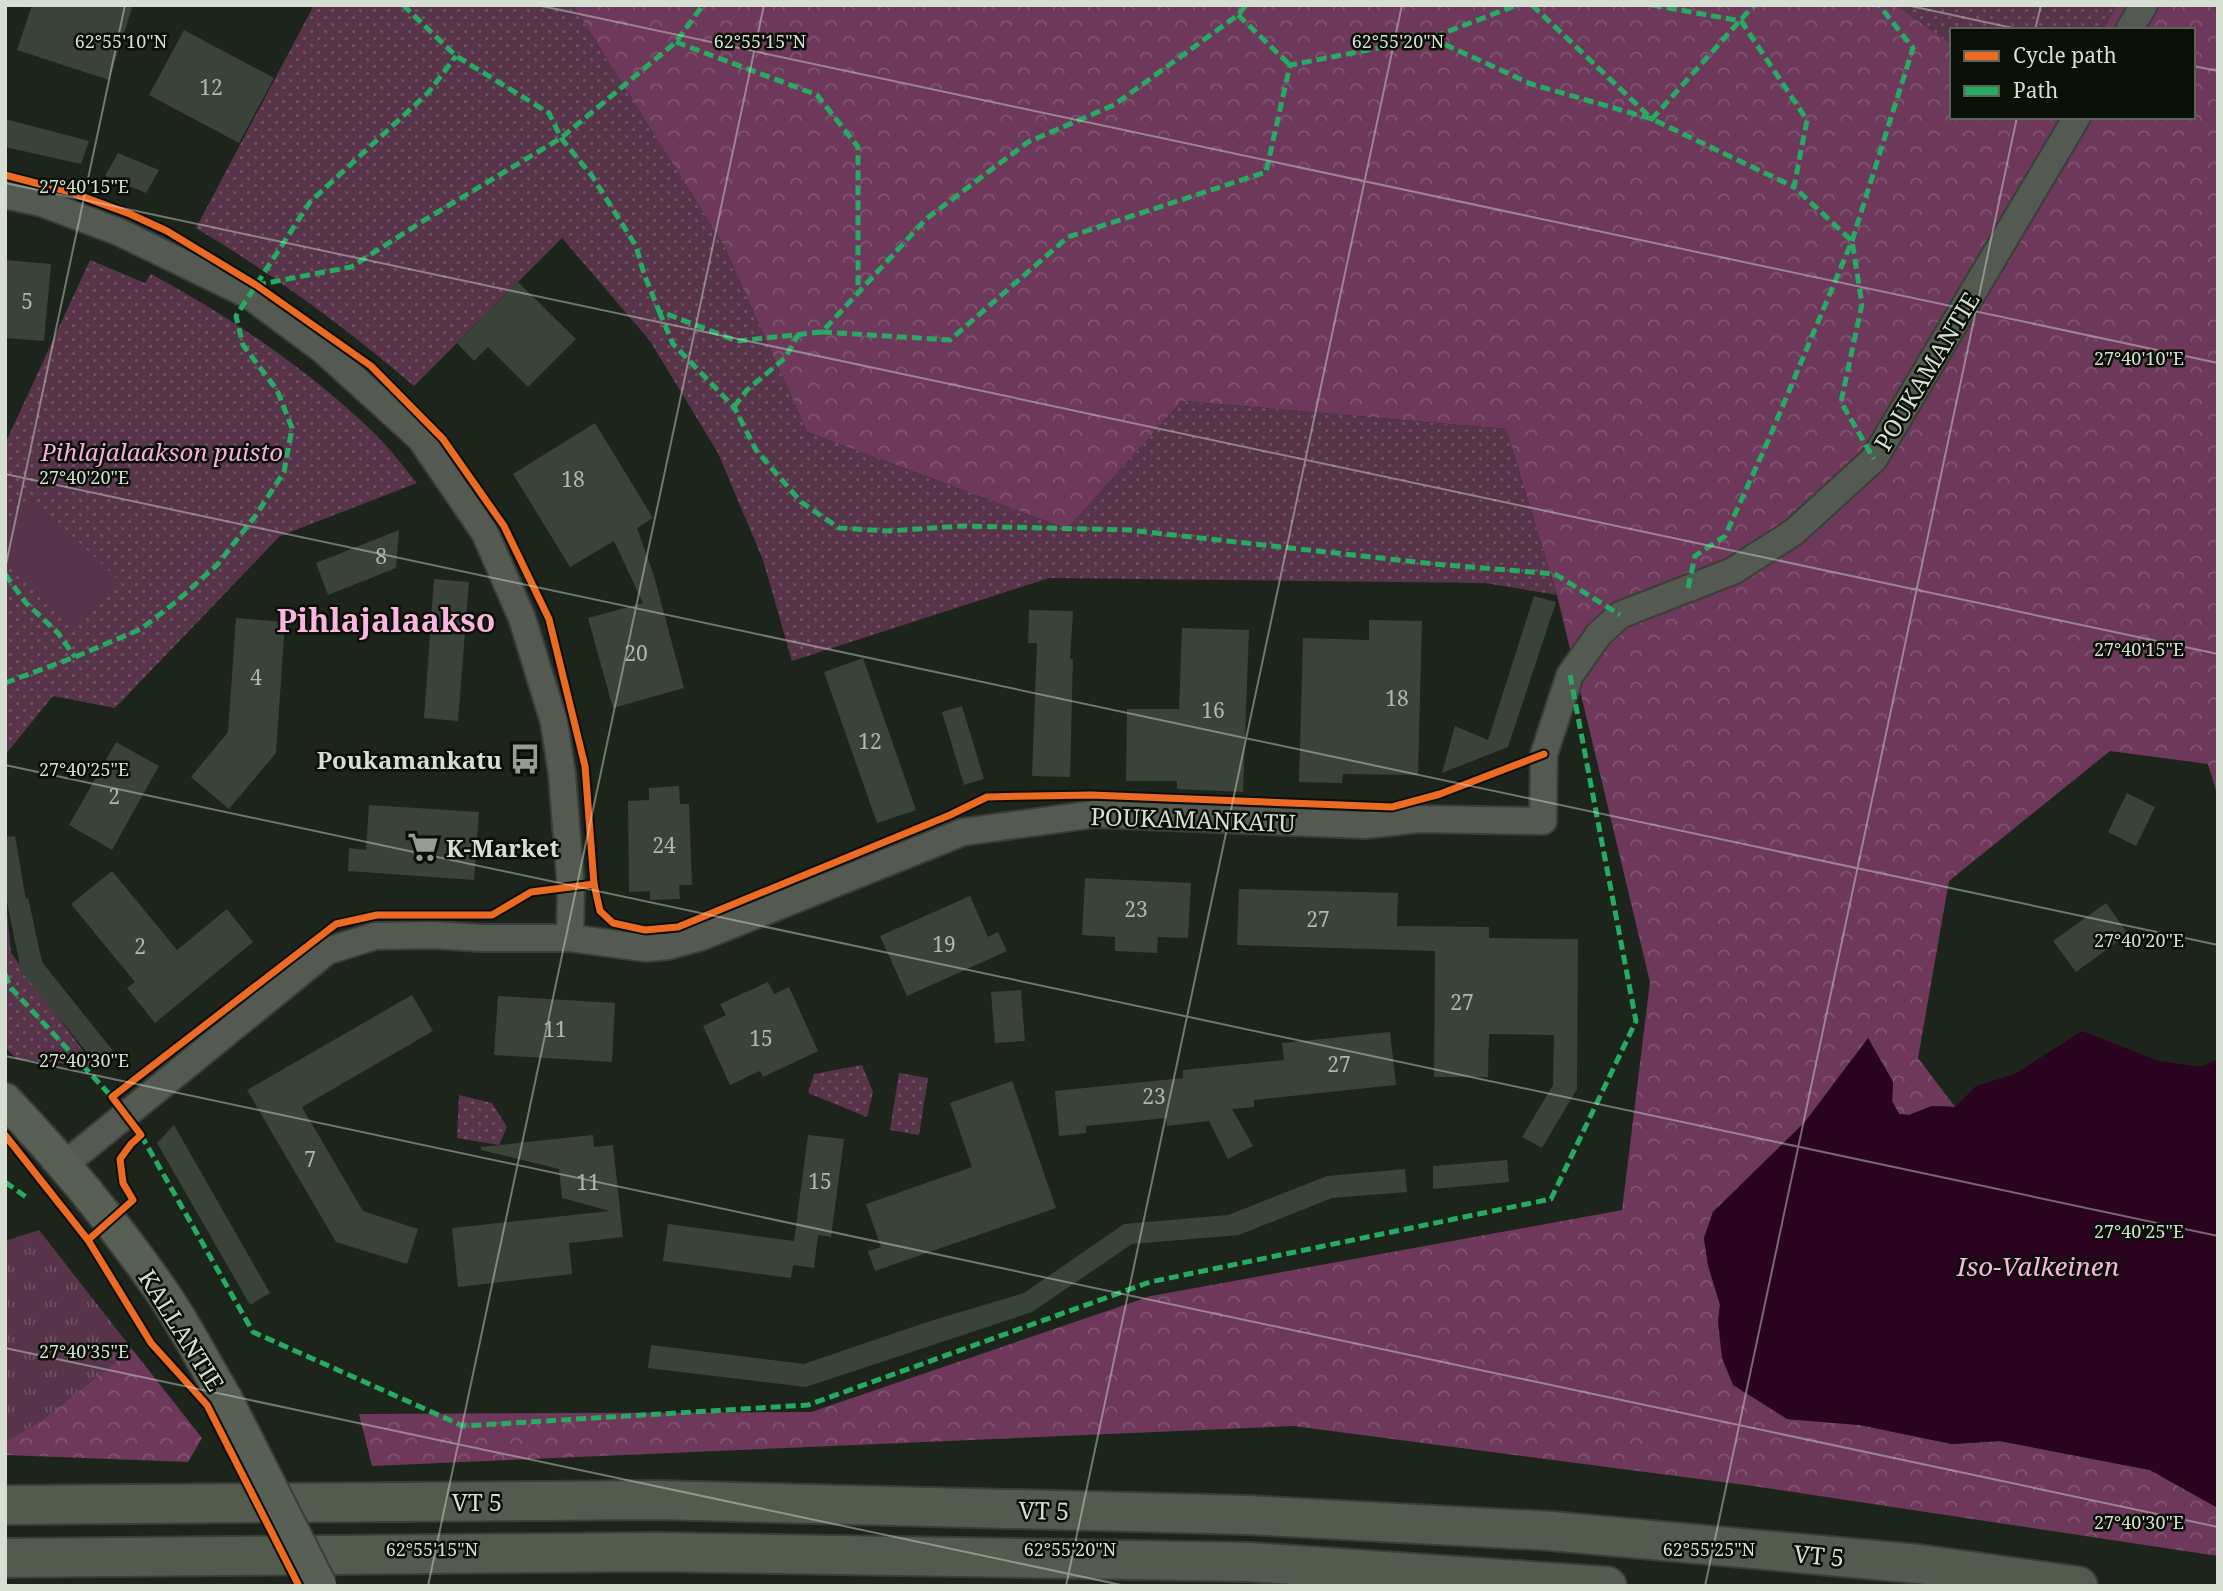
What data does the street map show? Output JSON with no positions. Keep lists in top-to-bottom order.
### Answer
{
  "streets": {
    "highway": ["VT 5"],
    "main road": ["KALLANTIE"],
    "street": ["POUKAMANTIE", "POUKAMANKATU"]
  },
  "crossings": [
    ["POUKAMANTIE", "POUKAMANKATU"],
    ["POUKAMANKATU", "KALLANTIE"]
  ],
  "districts": ["Pihlajalaakso"],
  "water": ["Iso-Valkeinen"],
  "parks": ["Pihlajalaakson puisto"],
  "places": {
    "bus stop": ["Poukamankatu"],
    "supermarket": ["K-Market"]
  },
  "house_numbers": [
    "12",
    "5",
    "18",
    "8",
    "20",
    "4",
    "18",
    "16",
    "12",
    "2",
    "24",
    "23",
    "27",
    "19",
    "2",
    "27",
    "11",
    "15",
    "27",
    "23",
    "7",
    "15",
    "11"
  ],
  "legend": ["Cycle path", "Path"],
  "coordinates": [
    "62°55'10\"N",
    "62°55'15\"N",
    "62°55'20\"N",
    "27°40'15\"E",
    "27°40'10\"E",
    "27°40'20\"E",
    "27°40'25\"E",
    "27°40'30\"E",
    "27°40'35\"E",
    "62°55'25\"N"
  ]
}
